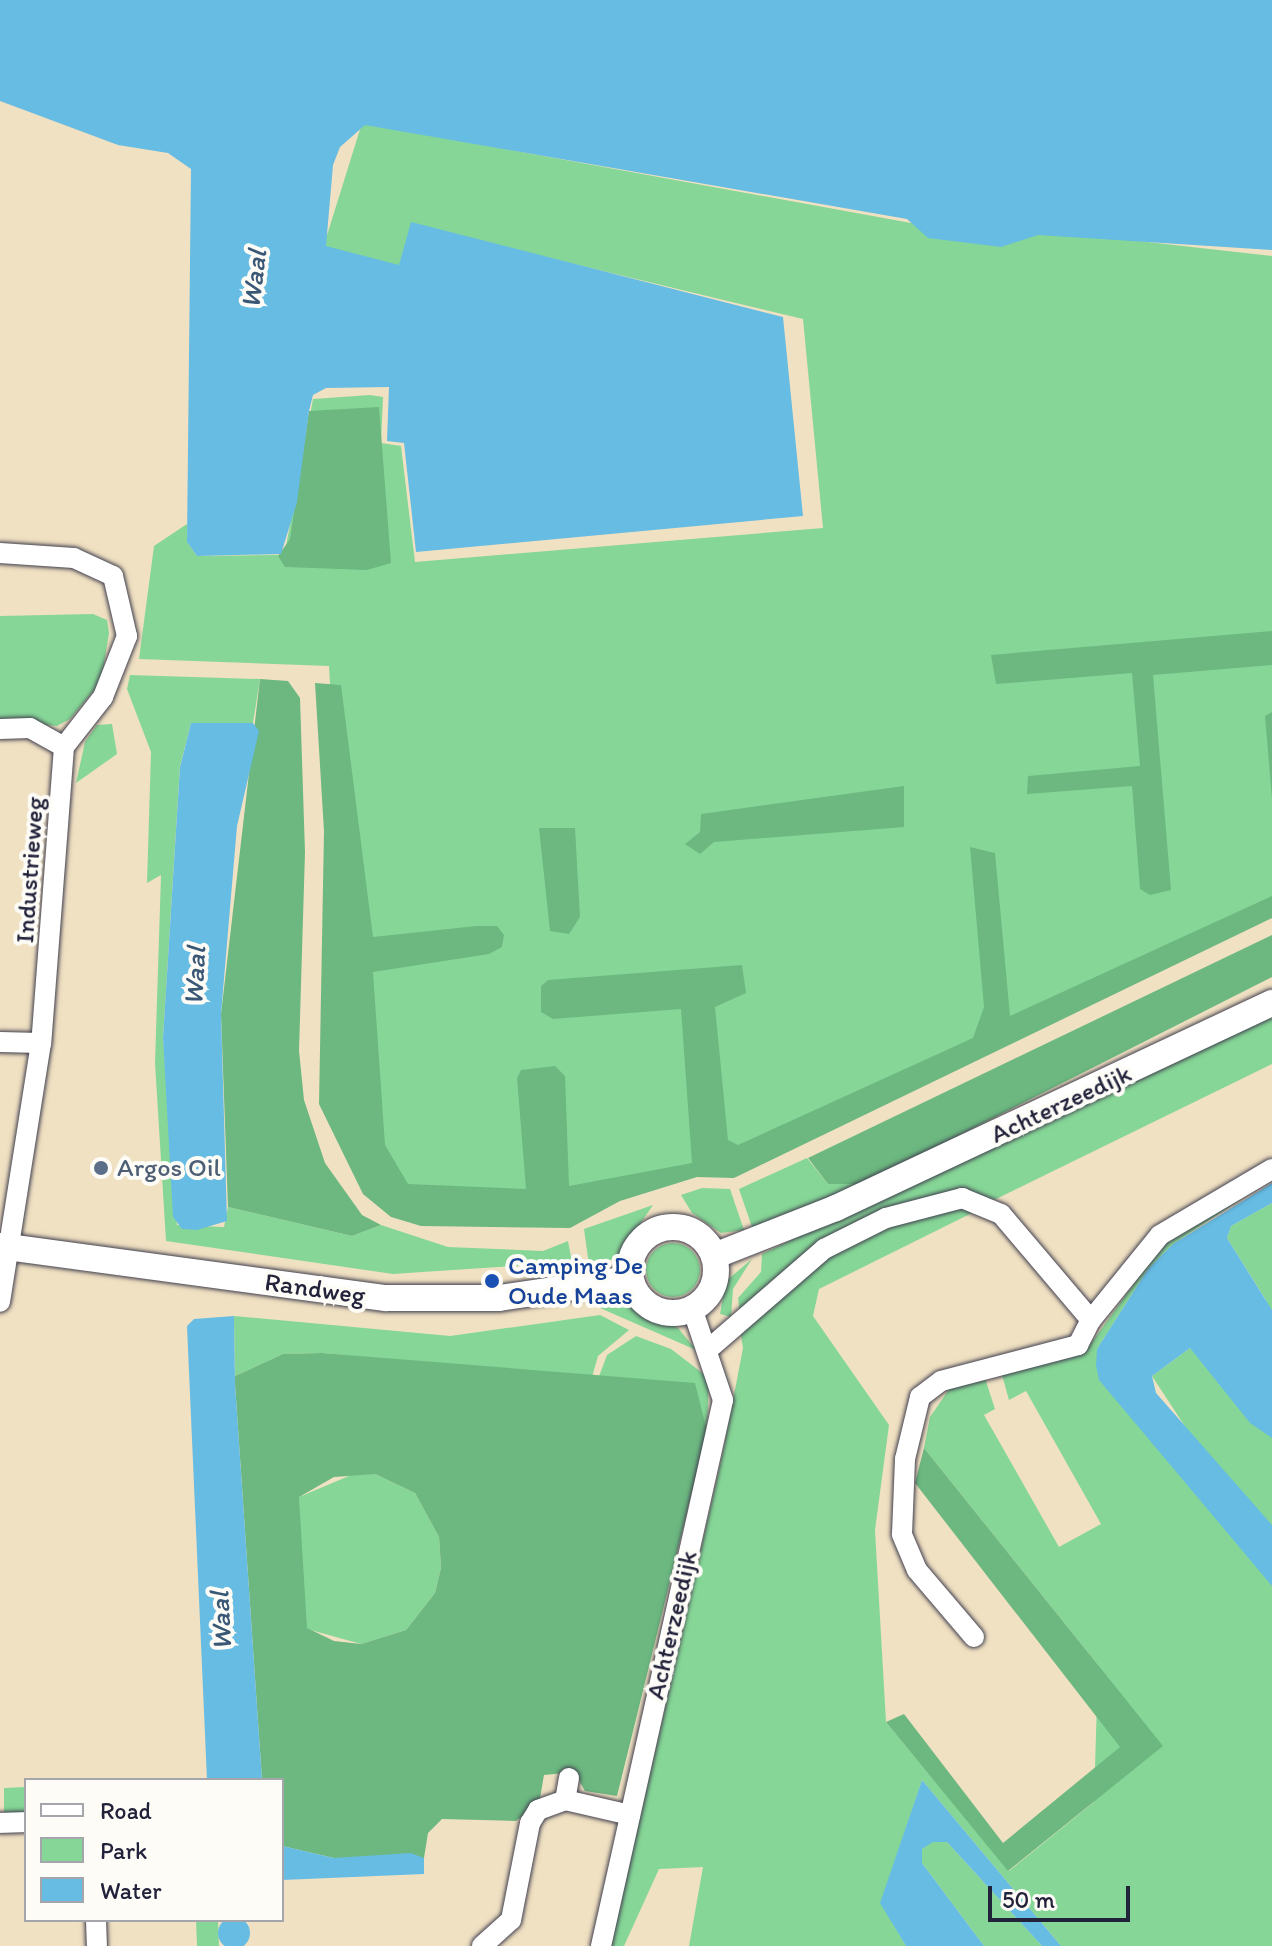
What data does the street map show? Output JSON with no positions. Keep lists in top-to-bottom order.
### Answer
{
  "streets": {
    "main road": ["Achterzeedijk", "Randweg"],
    "street": ["Industrieweg"]
  },
  "crossings": [
    ["Industrieweg", "Randweg"],
    ["Achterzeedijk", "Randweg"]
  ],
  "water": ["Waal"],
  "places": ["Argos Oil", "Camping De Oude Maas"],
  "legend": ["Road", "Park", "Water"],
  "scale_bar": "50 m"
}
